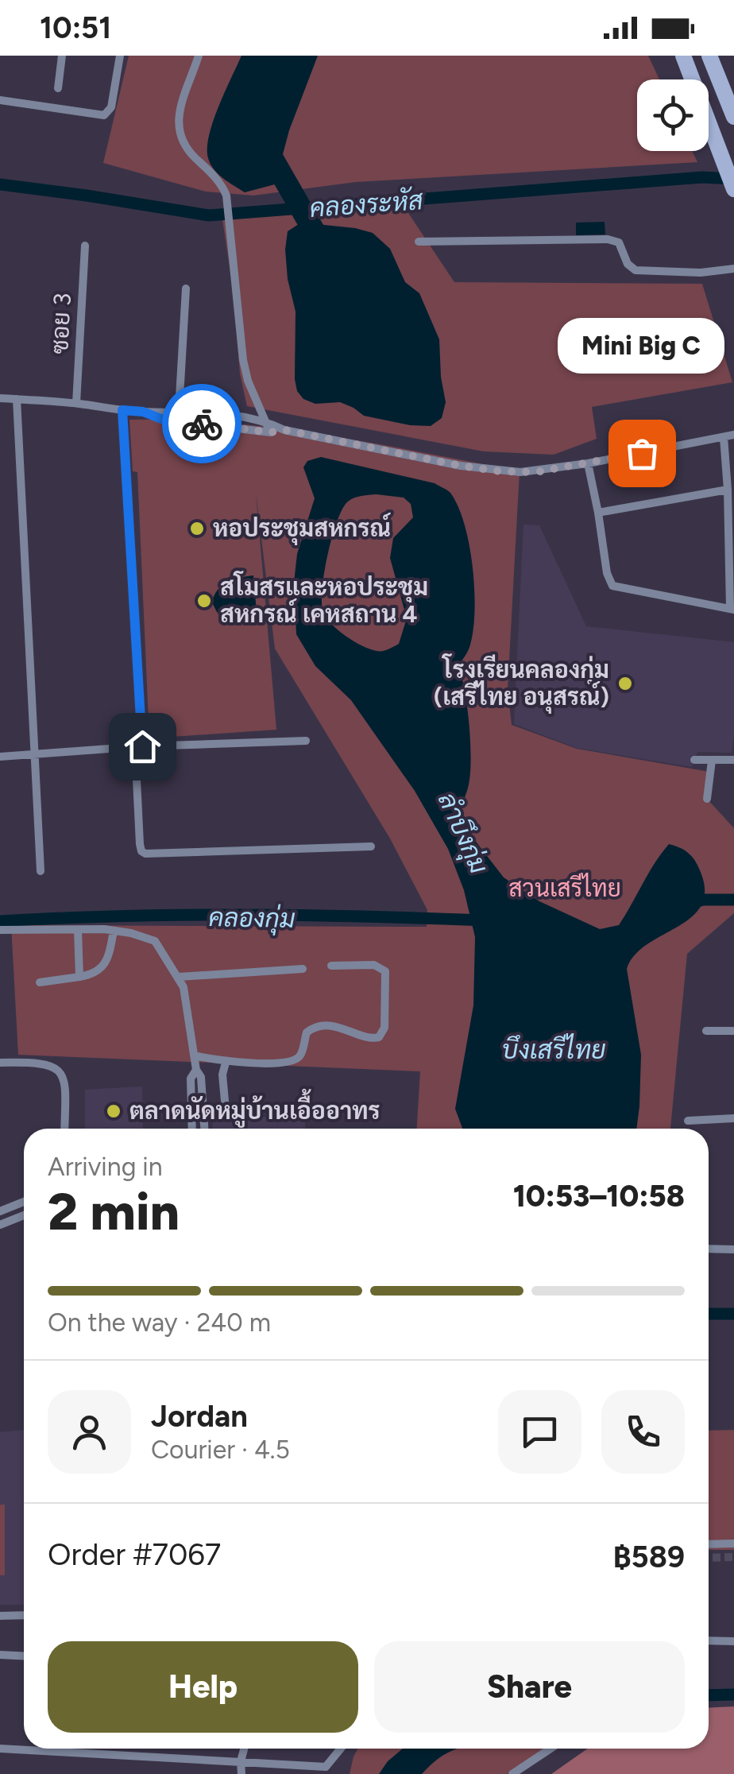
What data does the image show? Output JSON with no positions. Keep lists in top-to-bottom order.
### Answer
{
  "streets": {
    "street": ["ซอย 3"]
  },
  "water": [
    "คลองระหัส",
    "ลำบึงกุ่ม",
    "คลองกุ่ม",
    "บึงเสรีไทย"
  ],
  "parks": ["สวนเสรีไทย"],
  "places": [
    "Mini Big C",
    "หอประชุมสหกรณ์",
    "สโมสรและหอประชุม สหกรณ์ เคหสถาน 4",
    "โรงเรียนคลองกุ่ม (เสรีไทย อนุสรณ์)",
    "ตลาดนัดหมู่บ้านเอื้ออาทร"
  ],
  "page": {
    "status": "10:51",
    "bubble": "Mini Big C",
    "heading": ["2 min", "Arriving in", "10:53–10:58"],
    "panel": [
      "Jordan",
      "Courier · 4.5",
      "Order #7067",
      "฿589"
    ],
    "bar": "On the way · 240 m",
    "buttons": ["Help", "Share"]
  }
}
